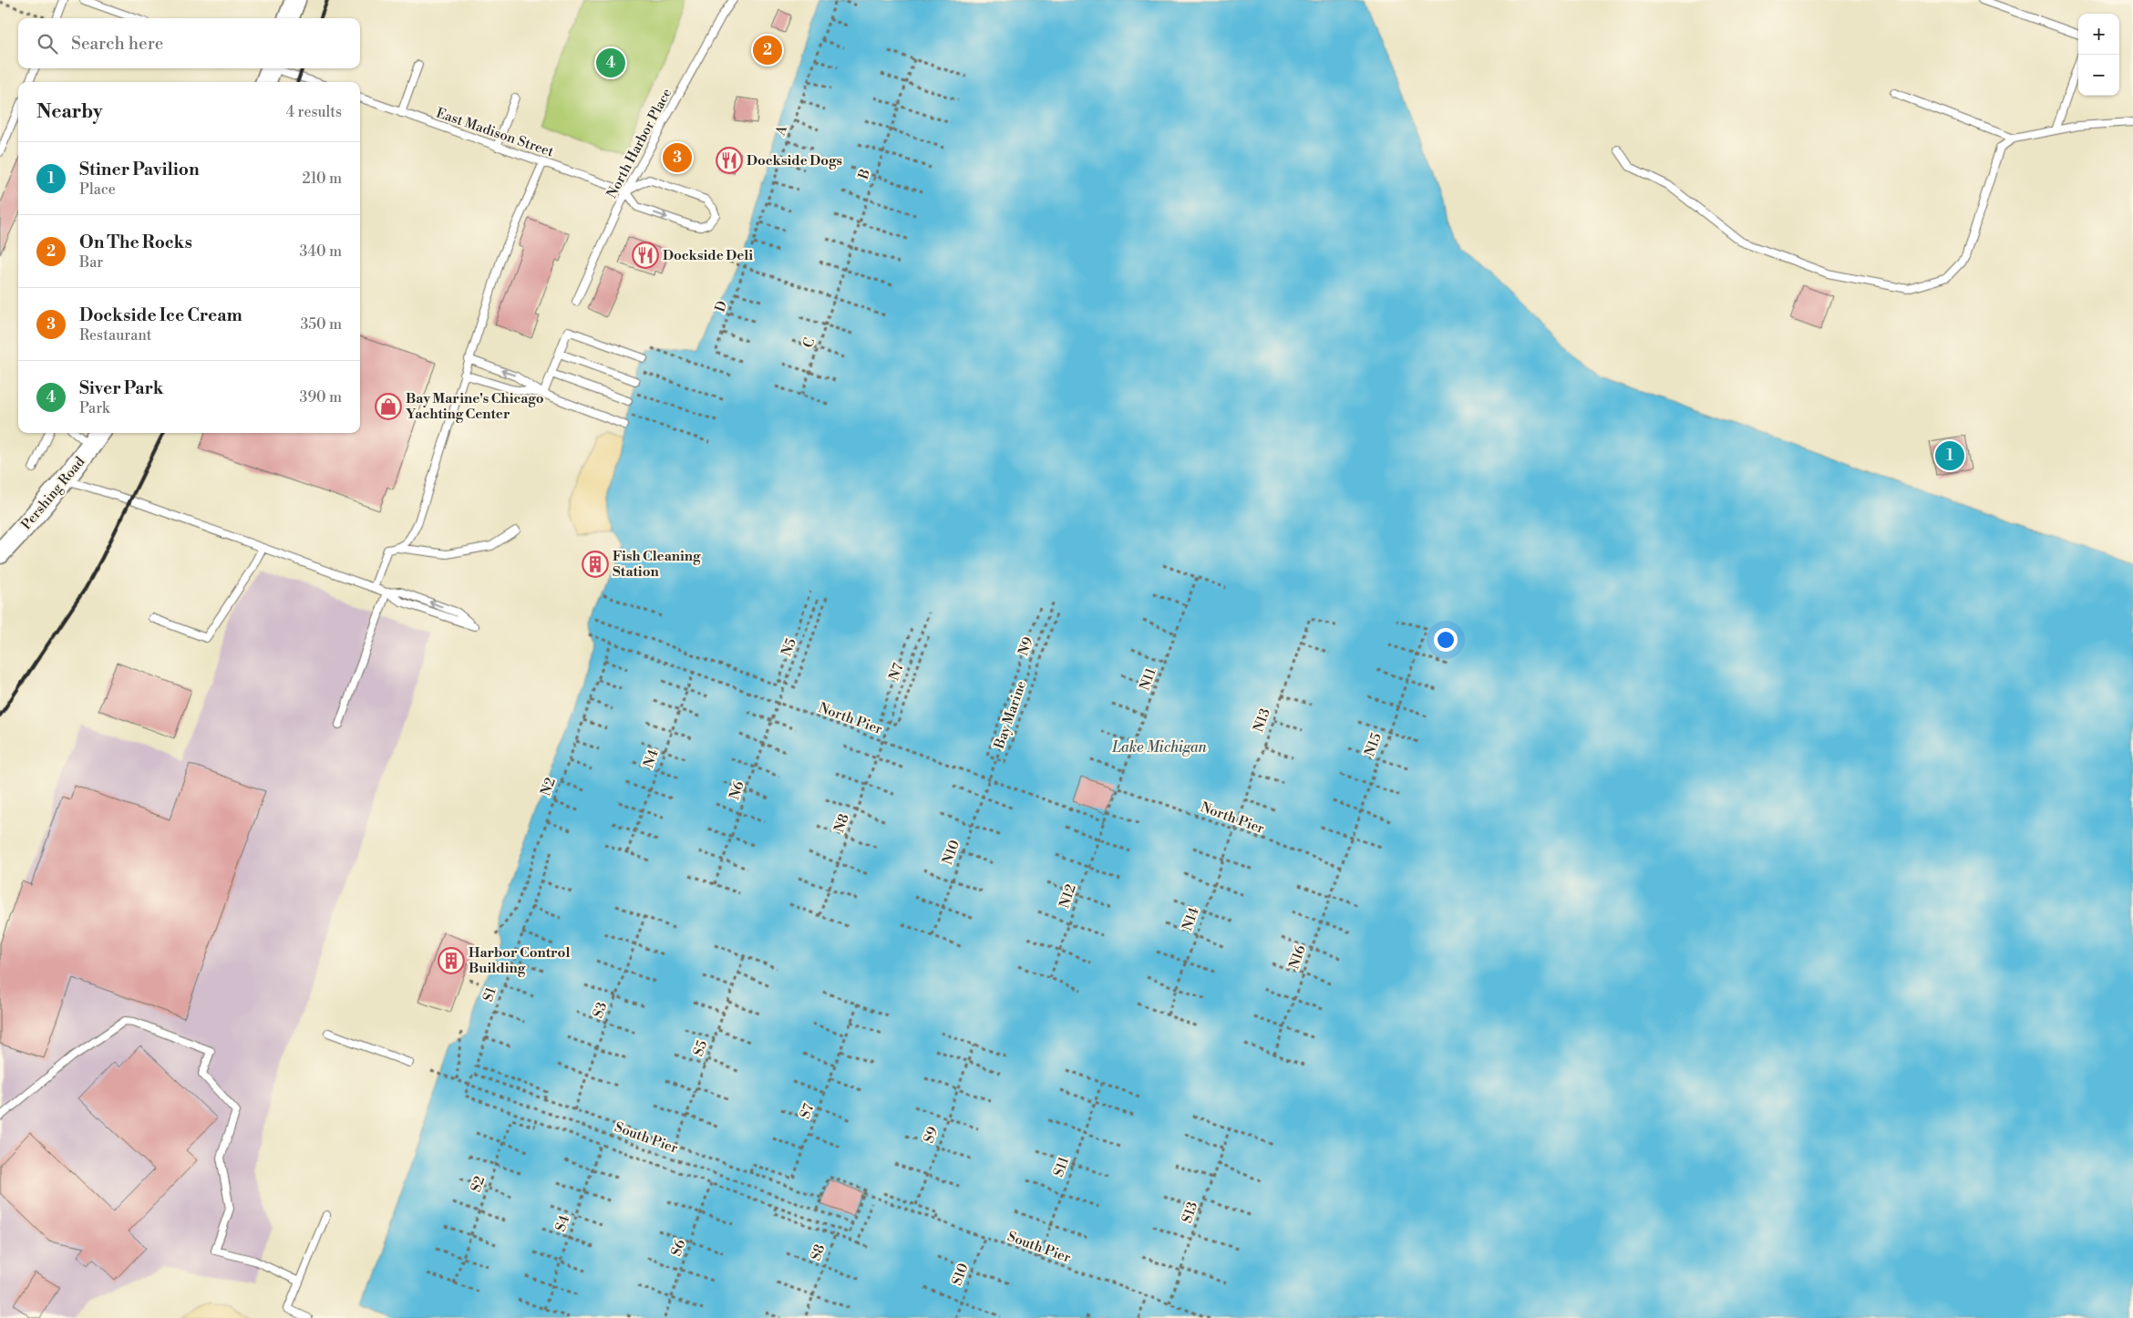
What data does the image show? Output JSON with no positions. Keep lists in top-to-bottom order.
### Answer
{
  "streets": {
    "street": ["Pershing Road"],
    "lane": ["East Madison Street", "North Harbor Place"],
    "path": [
      "A",
      "B",
      "D",
      "C",
      "N9",
      "N5",
      "N7",
      "N11",
      "Bay Marine",
      "North Pier",
      "N13",
      "N15",
      "N4",
      "N2",
      "N6",
      "N8",
      "N10",
      "N12",
      "N14",
      "N16",
      "S1",
      "S3",
      "S5",
      "S7",
      "S9",
      "South Pier",
      "S11",
      "S2",
      "S13",
      "S4",
      "S6",
      "S8",
      "S10"
    ]
  },
  "crossings": [
    ["A", "D"],
    ["East Madison Street", "North Harbor Place"],
    ["B", "C"],
    ["N9", "Bay Marine"],
    ["N9", "N10"],
    ["N5", "N6"],
    ["N7", "N8"],
    ["N11", "North Pier"],
    ["N11", "N12"],
    ["North Pier", "N15"],
    ["North Pier", "N4"],
    ["North Pier", "N2"],
    ["North Pier", "N12"],
    ["North Pier", "N16"],
    ["N13", "N14"],
    ["N15", "N16"],
    ["South Pier", "S11"],
    ["South Pier", "S13"],
    ["South Pier", "S10"]
  ],
  "water": ["Lake Michigan"],
  "places": {
    "restaurant": ["Dockside Dogs", "Dockside Deli"],
    "shop": ["Bay Marine's Chicago Yachting Center"],
    "building": ["Fish Cleaning Station", "Harbor Control Building"]
  },
  "page": {
    "map_buttons": ["+", "−"],
    "search": "Search here",
    "pins": [
      "2",
      "4",
      "3",
      "1"
    ],
    "heading": ["Nearby", "4 results"],
    "list": [
      {
        "mark": "1",
        "name": "Stiner Pavilion",
        "note": "Place",
        "value": "210 m"
      },
      {
        "mark": "2",
        "name": "On The Rocks",
        "note": "Bar",
        "value": "340 m"
      },
      {
        "mark": "3",
        "name": "Dockside Ice Cream",
        "note": "Restaurant",
        "value": "350 m"
      },
      {
        "mark": "4",
        "name": "Siver Park",
        "note": "Park",
        "value": "390 m"
      }
    ]
  }
}
